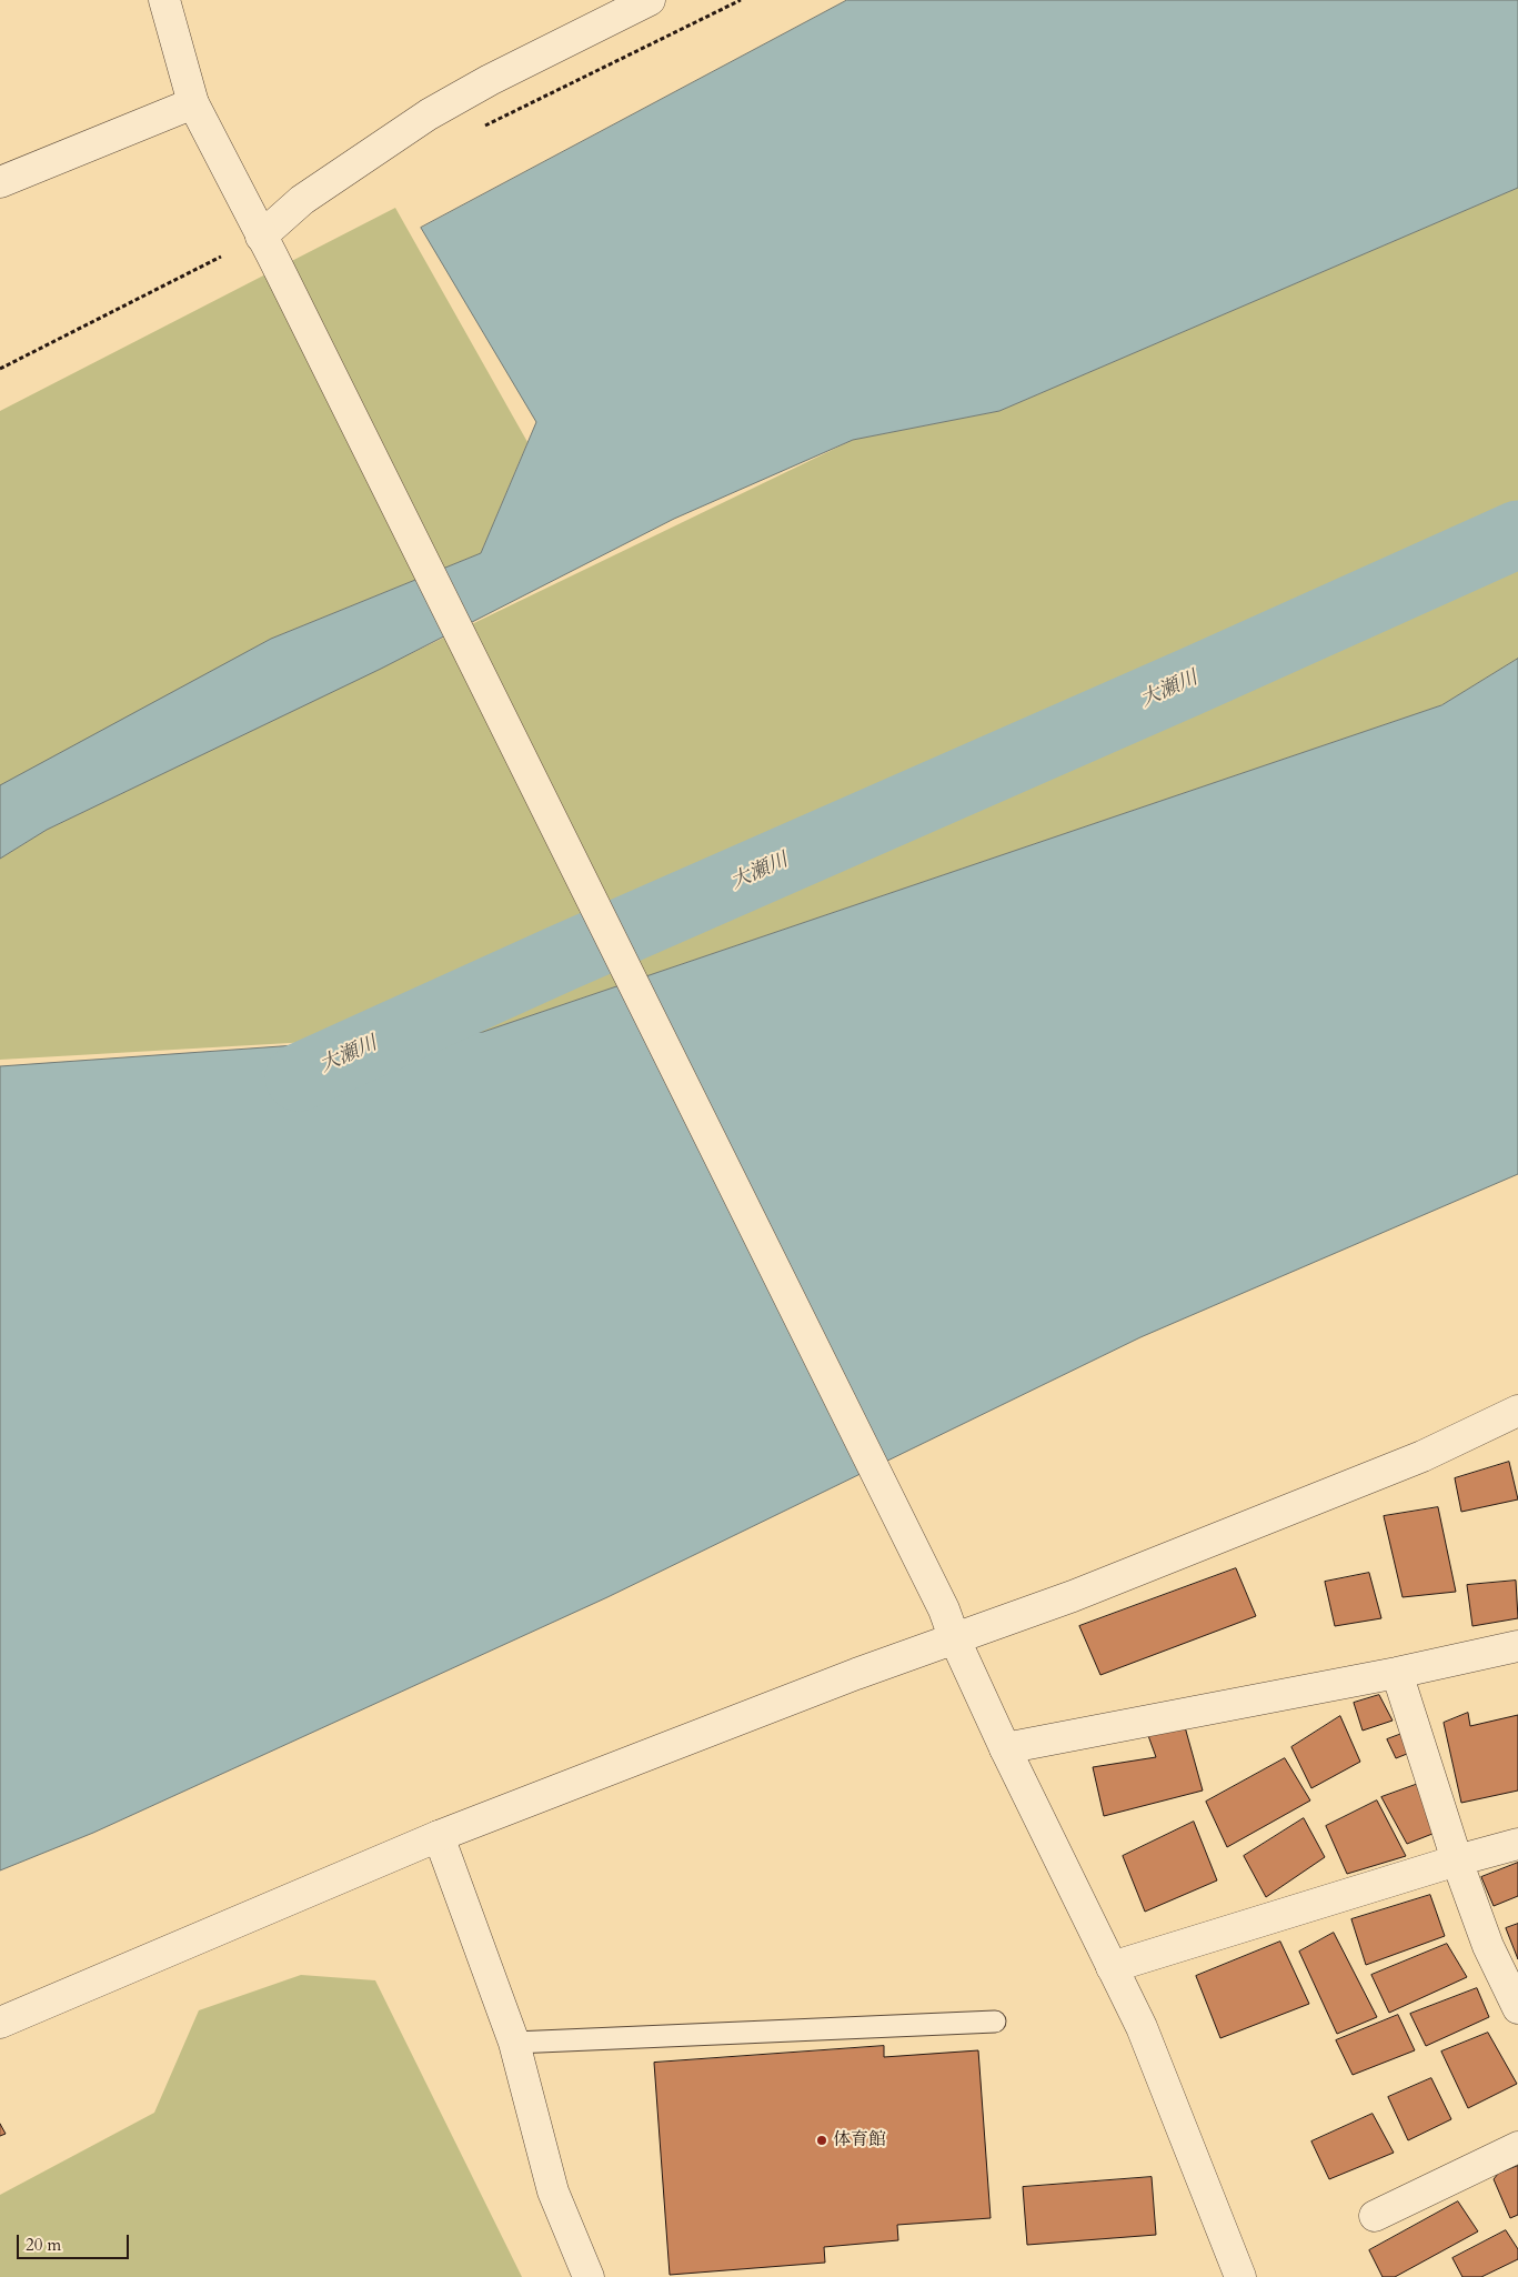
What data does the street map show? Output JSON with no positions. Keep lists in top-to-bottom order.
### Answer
{
  "water": ["大瀬川"],
  "places": ["体育館"],
  "scale_bar": "20 m"
}
